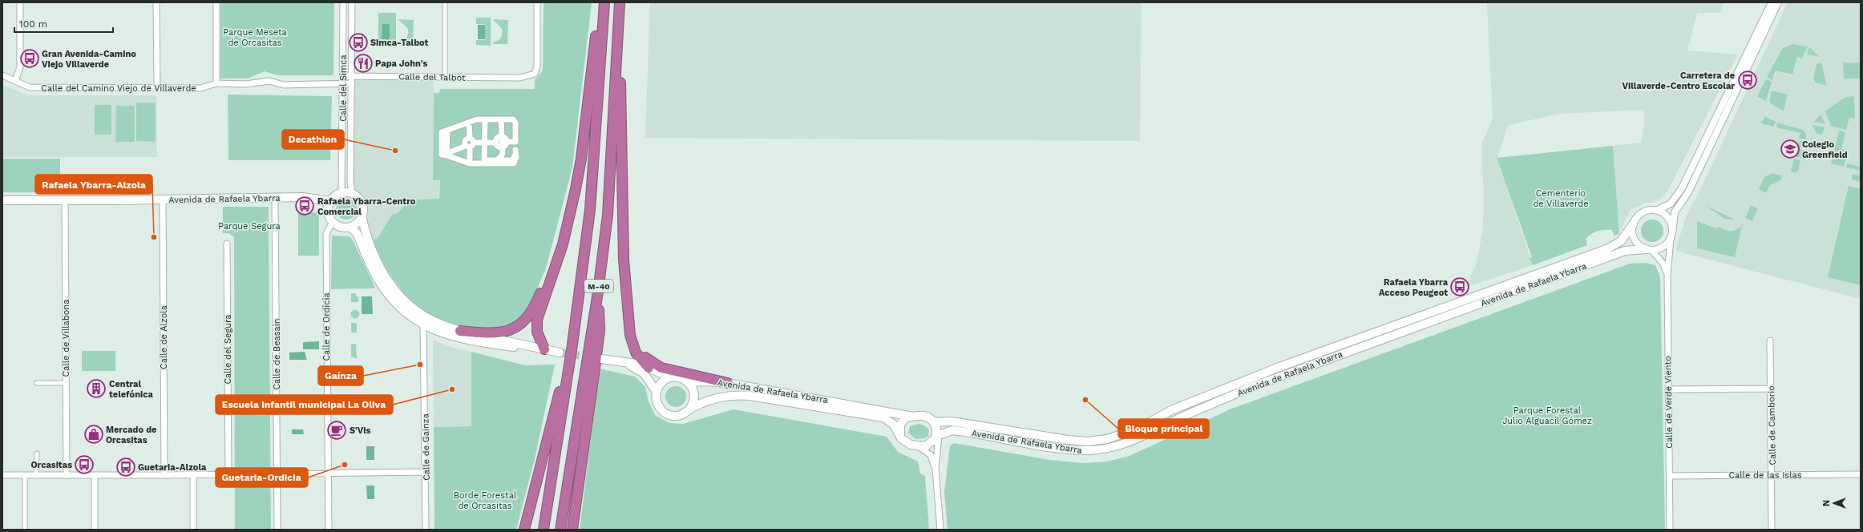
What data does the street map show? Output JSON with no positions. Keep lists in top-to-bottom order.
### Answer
{
  "streets": {
    "highway": ["M-40"],
    "main road": ["Avenida de Rafaela Ybarra"],
    "street": [
      "Calle del Talbot",
      "Calle del Camino Viejo de Villaverde",
      "Calle del Simca",
      "Calle de Ordicia",
      "Calle de Alzola",
      "Calle de Villabona",
      "Calle del Segura",
      "Calle de Beasain",
      "Calle de Verde Viento",
      "Calle de Camborio",
      "Calle de Gainza",
      "Calle de las Islas"
    ]
  },
  "crossings": [
    ["Calle del Talbot", "Calle del Simca"],
    ["Calle del Camino Viejo de Villaverde", "Calle del Simca"],
    ["Calle del Simca", "Avenida de Rafaela Ybarra"],
    ["Calle del Simca", "Calle de Ordicia"],
    ["Avenida de Rafaela Ybarra", "Calle de Ordicia"],
    ["Avenida de Rafaela Ybarra", "Calle de Alzola"],
    ["Avenida de Rafaela Ybarra", "Calle de Villabona"],
    ["Avenida de Rafaela Ybarra", "Calle de Beasain"],
    ["Avenida de Rafaela Ybarra", "Calle de Verde Viento"],
    ["Calle de Verde Viento", "Calle de las Islas"],
    ["Calle de Camborio", "Calle de las Islas"]
  ],
  "parks": [
    "Parque Meseta de Orcasitas",
    "Cementerio de Villaverde",
    "Parque Segura",
    "Parque Forestal Julio Alguacil Gómez",
    "Borde Forestal de Orcasitas"
  ],
  "places": {
    "bus stop": [
      "Simca-Talbot",
      "Gran Avenida-Camino Viejo Villaverde",
      "Carretera de Villaverde-Centro Escolar",
      "Rafaela Ybarra-Centro Comercial",
      "Rafaela Ybarra Acceso Peugeot",
      "Orcasitas",
      "Guetaria-Alzola"
    ],
    "restaurant": ["Papa John's"],
    "school or university": ["Colegio Greenfield"],
    "other": [
      "Decathlon",
      "Rafaela Ybarra-Alzola",
      "Gaínza",
      "Escuela infantil municipal La Oliva",
      "Bloque principal",
      "Guetaria-Ordicia"
    ],
    "building": ["Central telefónica"],
    "cafe": ["S'Vis"],
    "shop": ["Mercado de Orcasitas"]
  },
  "scale_bar": "100 m",
  "north": "left"
}
